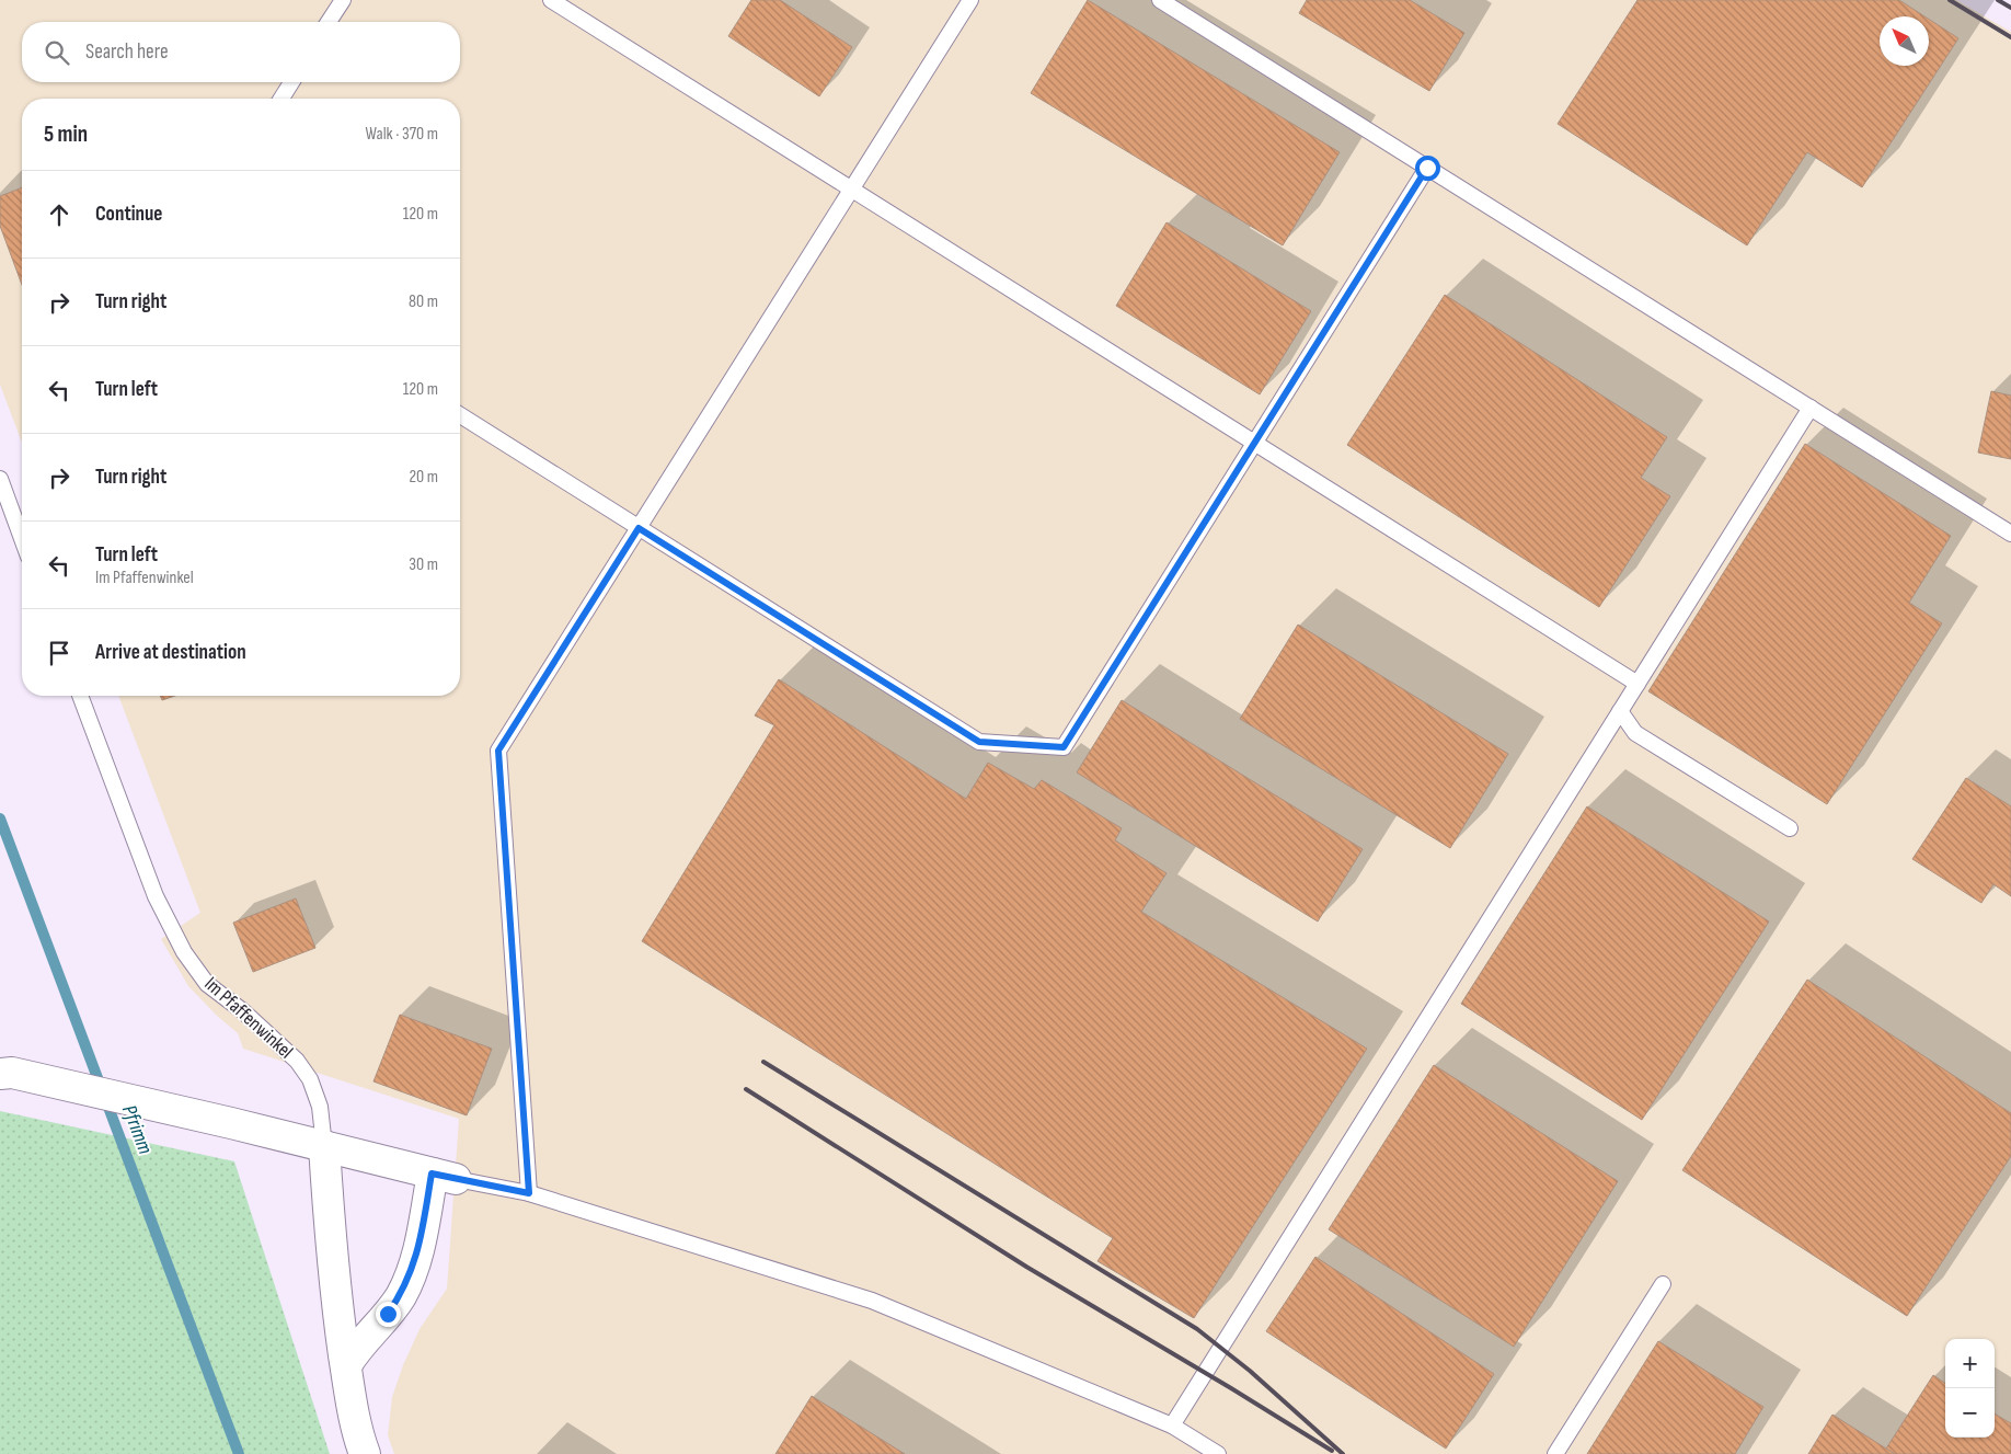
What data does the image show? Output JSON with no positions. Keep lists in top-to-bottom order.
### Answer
{
  "streets": {
    "street": ["Im Pfaffenwinkel"]
  },
  "water": ["Pfrimm"],
  "north": "top left",
  "page": {
    "search": "Search here",
    "heading": ["5 min", "Walk · 370 m"],
    "list": [
      ["Continue", "120 m"],
      ["Turn right", "80 m"],
      ["Turn left", "120 m"],
      ["Turn right", "20 m"],
      ["Turn left", "Im Pfaffenwinkel", "30 m"],
      "Arrive at destination"
    ],
    "map_buttons": ["+", "−"]
  }
}
